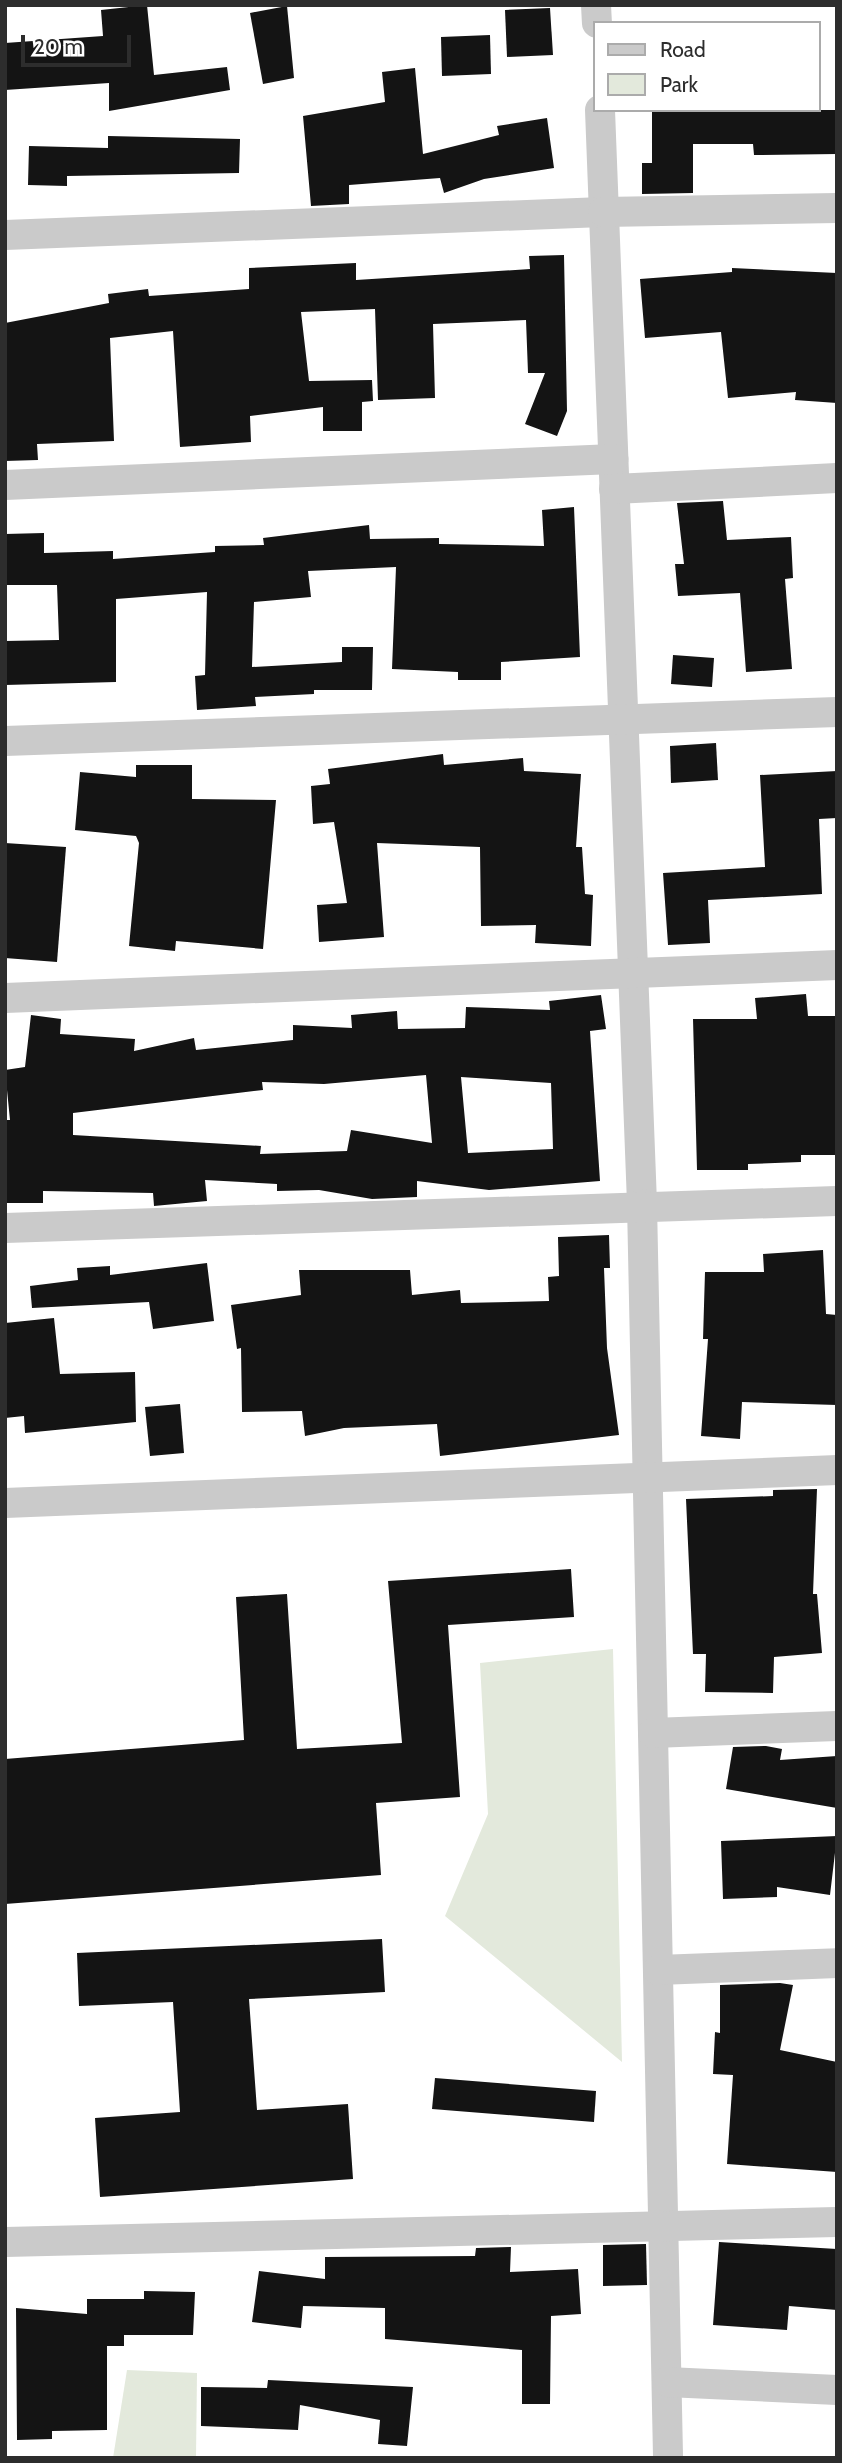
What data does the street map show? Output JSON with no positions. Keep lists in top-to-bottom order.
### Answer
{
  "legend": ["Road", "Park"],
  "scale_bar": "20 m"
}
